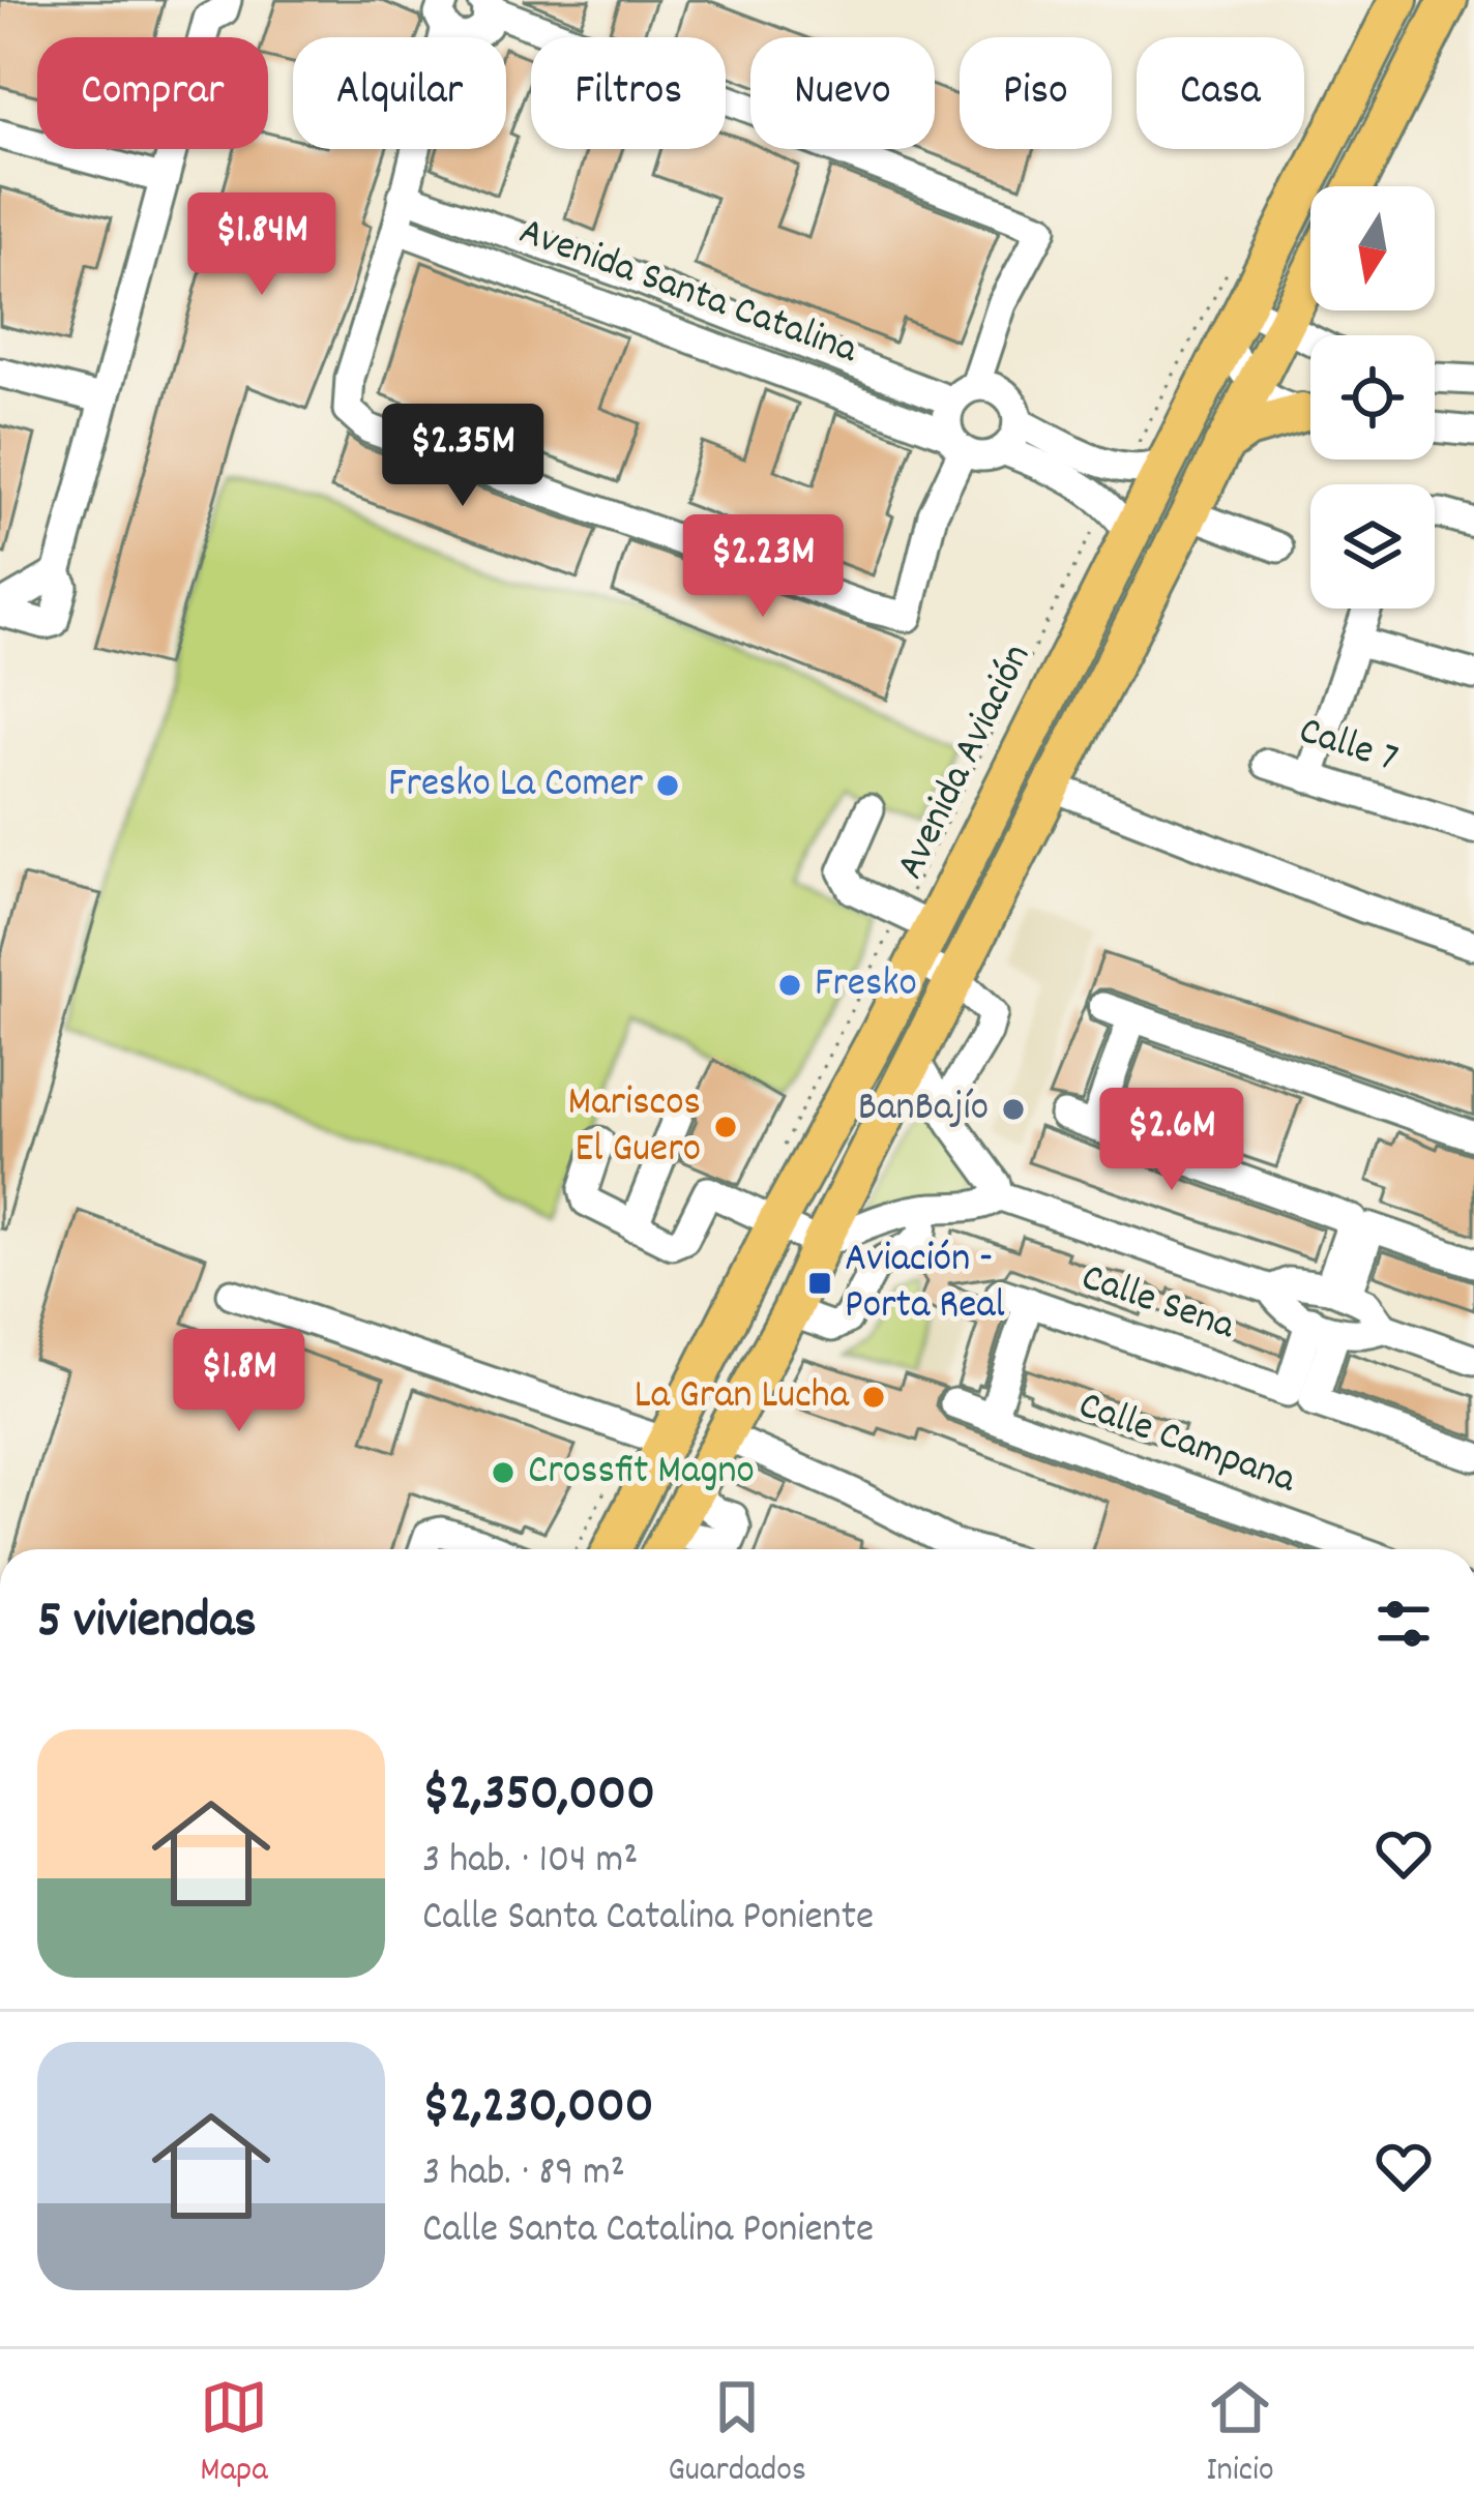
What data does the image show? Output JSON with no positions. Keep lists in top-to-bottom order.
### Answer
{
  "streets": {
    "main road": ["Avenida Aviación"],
    "street": [
      "Avenida Santa Catalina",
      "Calle 7",
      "Calle Sena",
      "Calle Campana"
    ]
  },
  "crossings": [
    ["Calle Sena", "Calle Campana"]
  ],
  "places": {
    "other": [
      "Fresko La Comer",
      "Fresko",
      "BanBajío",
      "Mariscos El Guero",
      "La Gran Lucha",
      "Crossfit Magno"
    ],
    "transit": ["Aviación - Porta Real"]
  },
  "north": "bottom",
  "page": {
    "chip": [
      "Comprar",
      "Alquilar",
      "Filtros",
      "Nuevo",
      "Piso",
      "Casa"
    ],
    "price": [
      "$1.84M",
      "$2.35M",
      "$2.23M",
      "$2.6M",
      "$1.8M"
    ],
    "heading": "5 viviendas",
    "list": [
      {
        "name": "$2,350,000",
        "note": "3 hab. · 104 m² · Calle Santa Catalina Poniente"
      },
      {
        "name": "$2,230,000",
        "note": "3 hab. · 89 m² · Calle Santa Catalina Poniente"
      }
    ],
    "tabs": ["Mapa", "Guardados", "Inicio"]
  }
}
